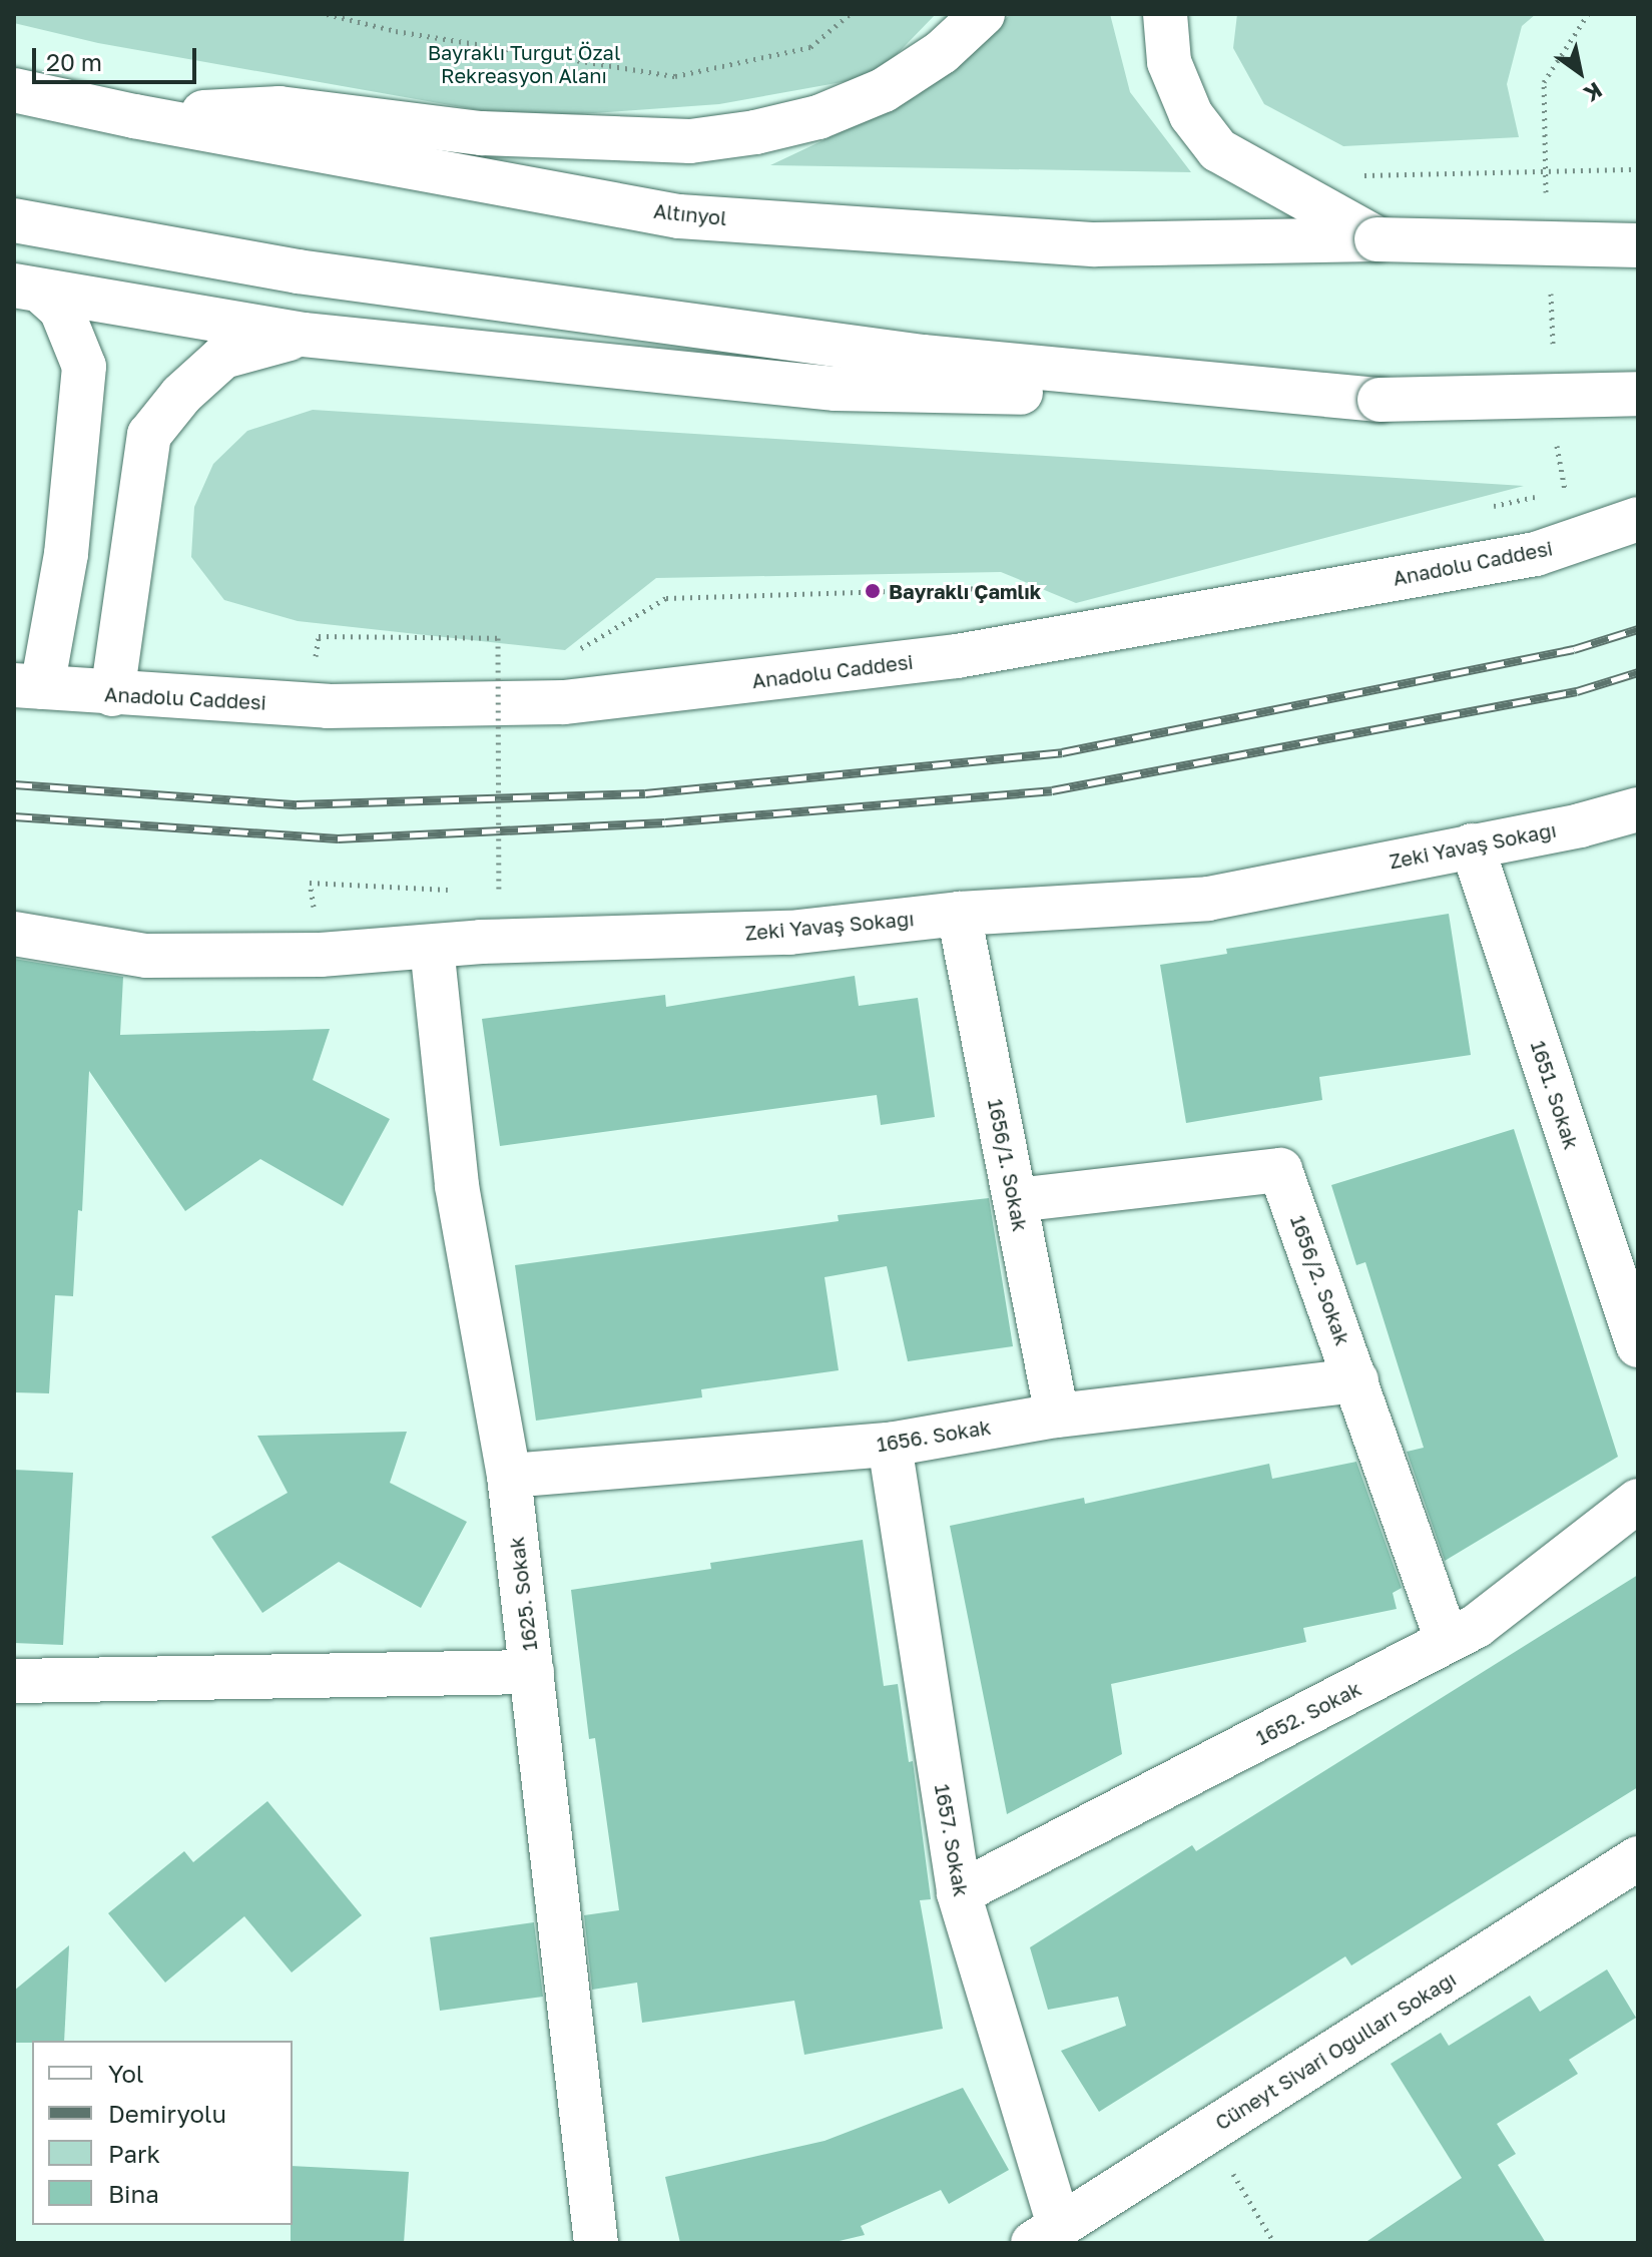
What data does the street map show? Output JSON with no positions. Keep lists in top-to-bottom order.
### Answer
{
  "streets": {
    "main road": [
      "Altınyol",
      "Anadolu Caddesi",
      "Zeki Yavaş Sokağı",
      "1651. Sokak",
      "1656/1. Sokak",
      "1656/2. Sokak",
      "1656. Sokak",
      "1625. Sokak",
      "1652. Sokak",
      "1657. Sokak",
      "Cüneyt Sivari Oğulları Sokağı"
    ]
  },
  "crossings": [
    ["Zeki Yavaş Sokağı", "1651. Sokak"],
    ["Zeki Yavaş Sokağı", "1656/1. Sokak"],
    ["Zeki Yavaş Sokağı", "1625. Sokak"],
    ["1656/1. Sokak", "1656/2. Sokak"],
    ["1656/1. Sokak", "1656. Sokak"],
    ["1656/2. Sokak", "1656. Sokak"],
    ["1656/2. Sokak", "1652. Sokak"],
    ["1656. Sokak", "1625. Sokak"],
    ["1656. Sokak", "1657. Sokak"],
    ["1652. Sokak", "1657. Sokak"],
    ["1657. Sokak", "Cüneyt Sivari Oğulları Sokağı"]
  ],
  "parks": ["Bayraklı Turgut Özal Rekreasyon Alanı"],
  "places": ["Bayraklı Çamlık"],
  "legend": [
    "Yol",
    "Demiryolu",
    "Park",
    "Bina"
  ],
  "scale_bar": "20 m",
  "north": "bottom right"
}
